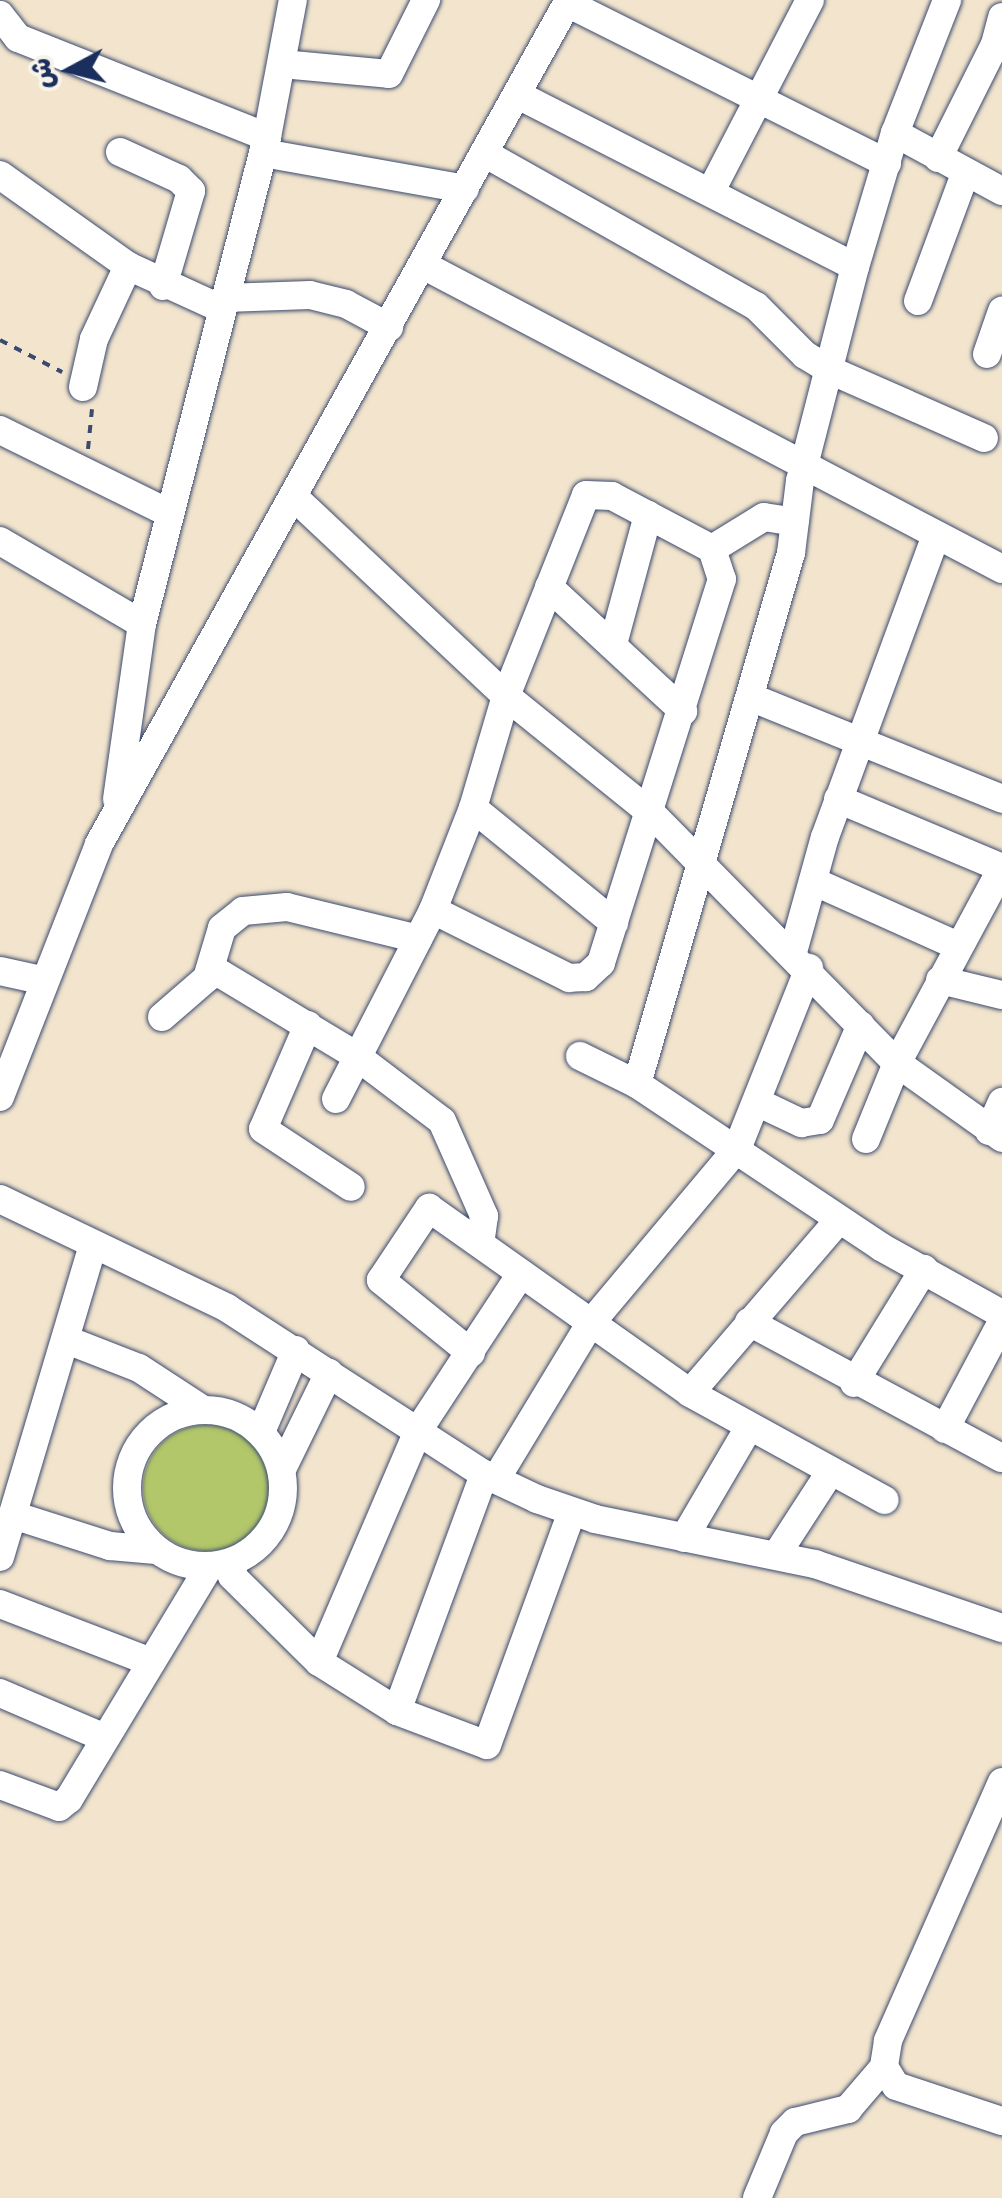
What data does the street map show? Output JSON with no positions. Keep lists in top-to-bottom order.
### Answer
{
  "north": "left"
}
